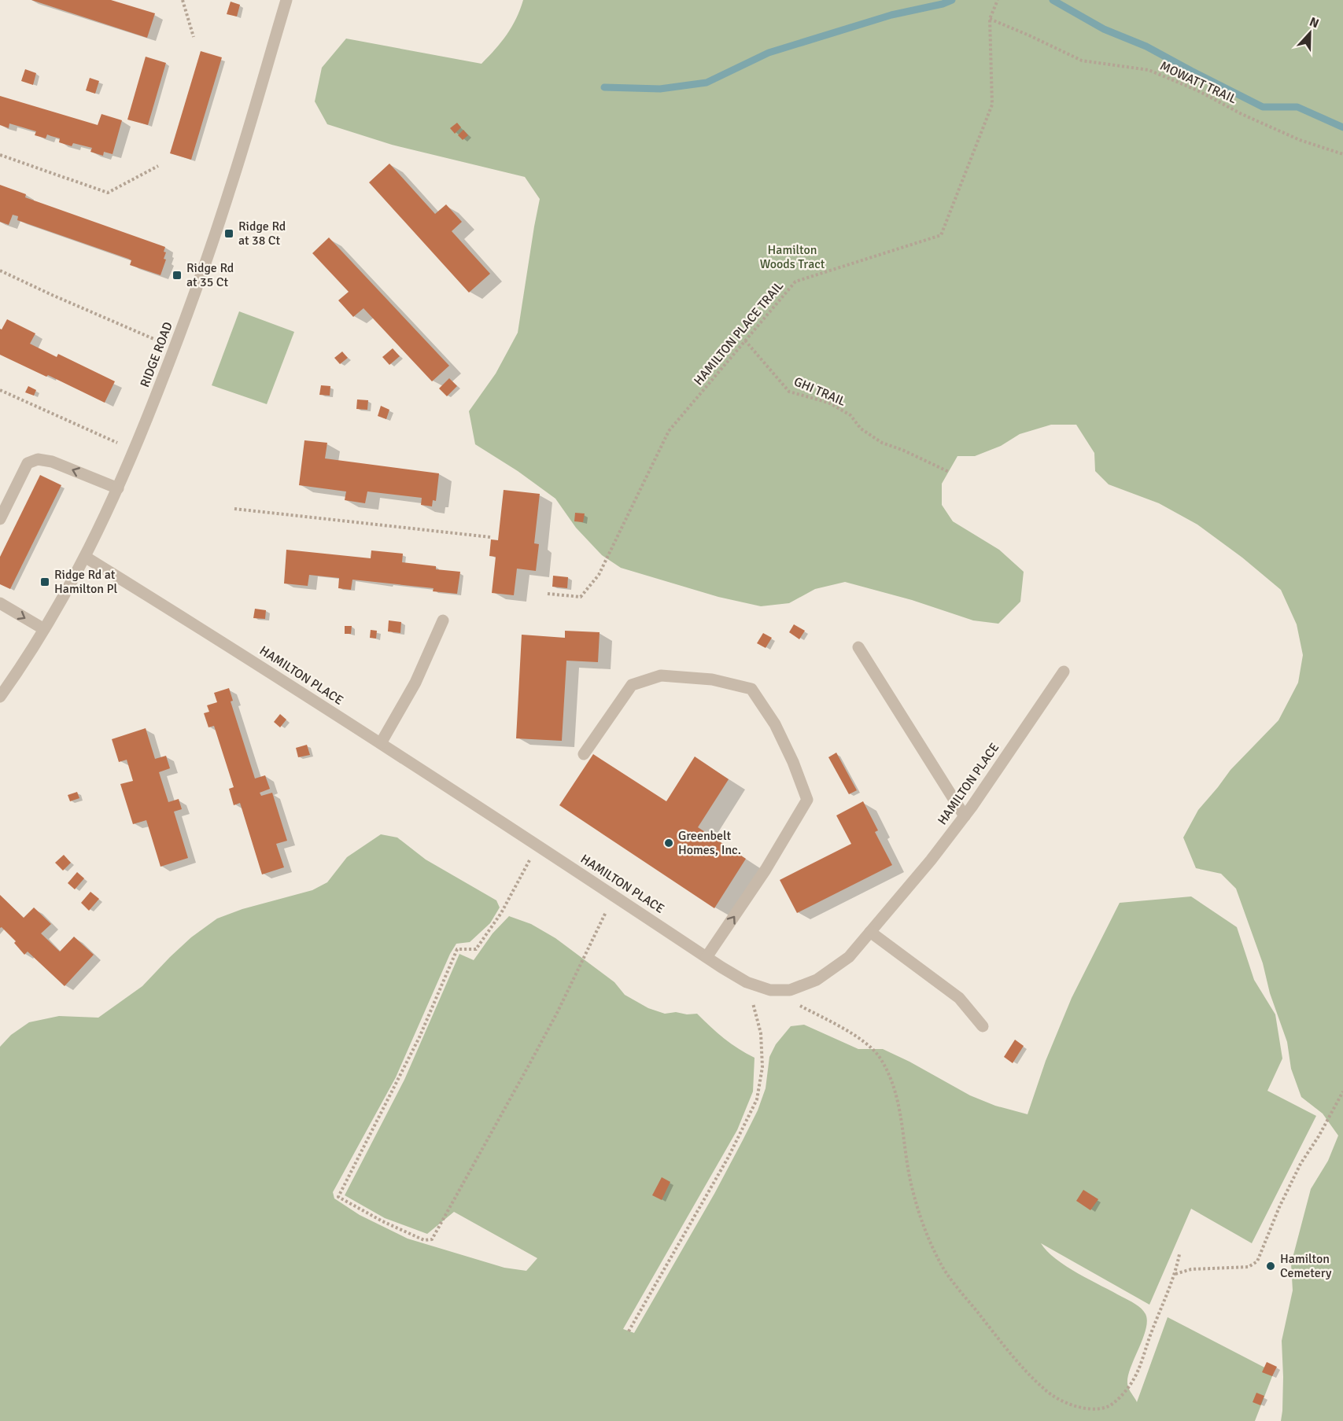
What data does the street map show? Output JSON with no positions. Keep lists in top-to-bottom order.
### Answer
{
  "streets": {
    "street": ["RIDGE ROAD", "HAMILTON PLACE"],
    "path": ["MOWATT TRAIL", "HAMILTON PLACE TRAIL", "GHI TRAIL"]
  },
  "crossings": [
    ["MOWATT TRAIL", "HAMILTON PLACE TRAIL"],
    ["HAMILTON PLACE TRAIL", "GHI TRAIL"],
    ["RIDGE ROAD", "HAMILTON PLACE"]
  ],
  "parks": ["Hamilton Woods Tract"],
  "places": {
    "transit": ["Ridge Rd at 38 Ct", "Ridge Rd at 35 Ct", "Ridge Rd at Hamilton Pl"],
    "other": ["Greenbelt Homes, Inc.", "Hamilton Cemetery"]
  },
  "north": "top"
}
